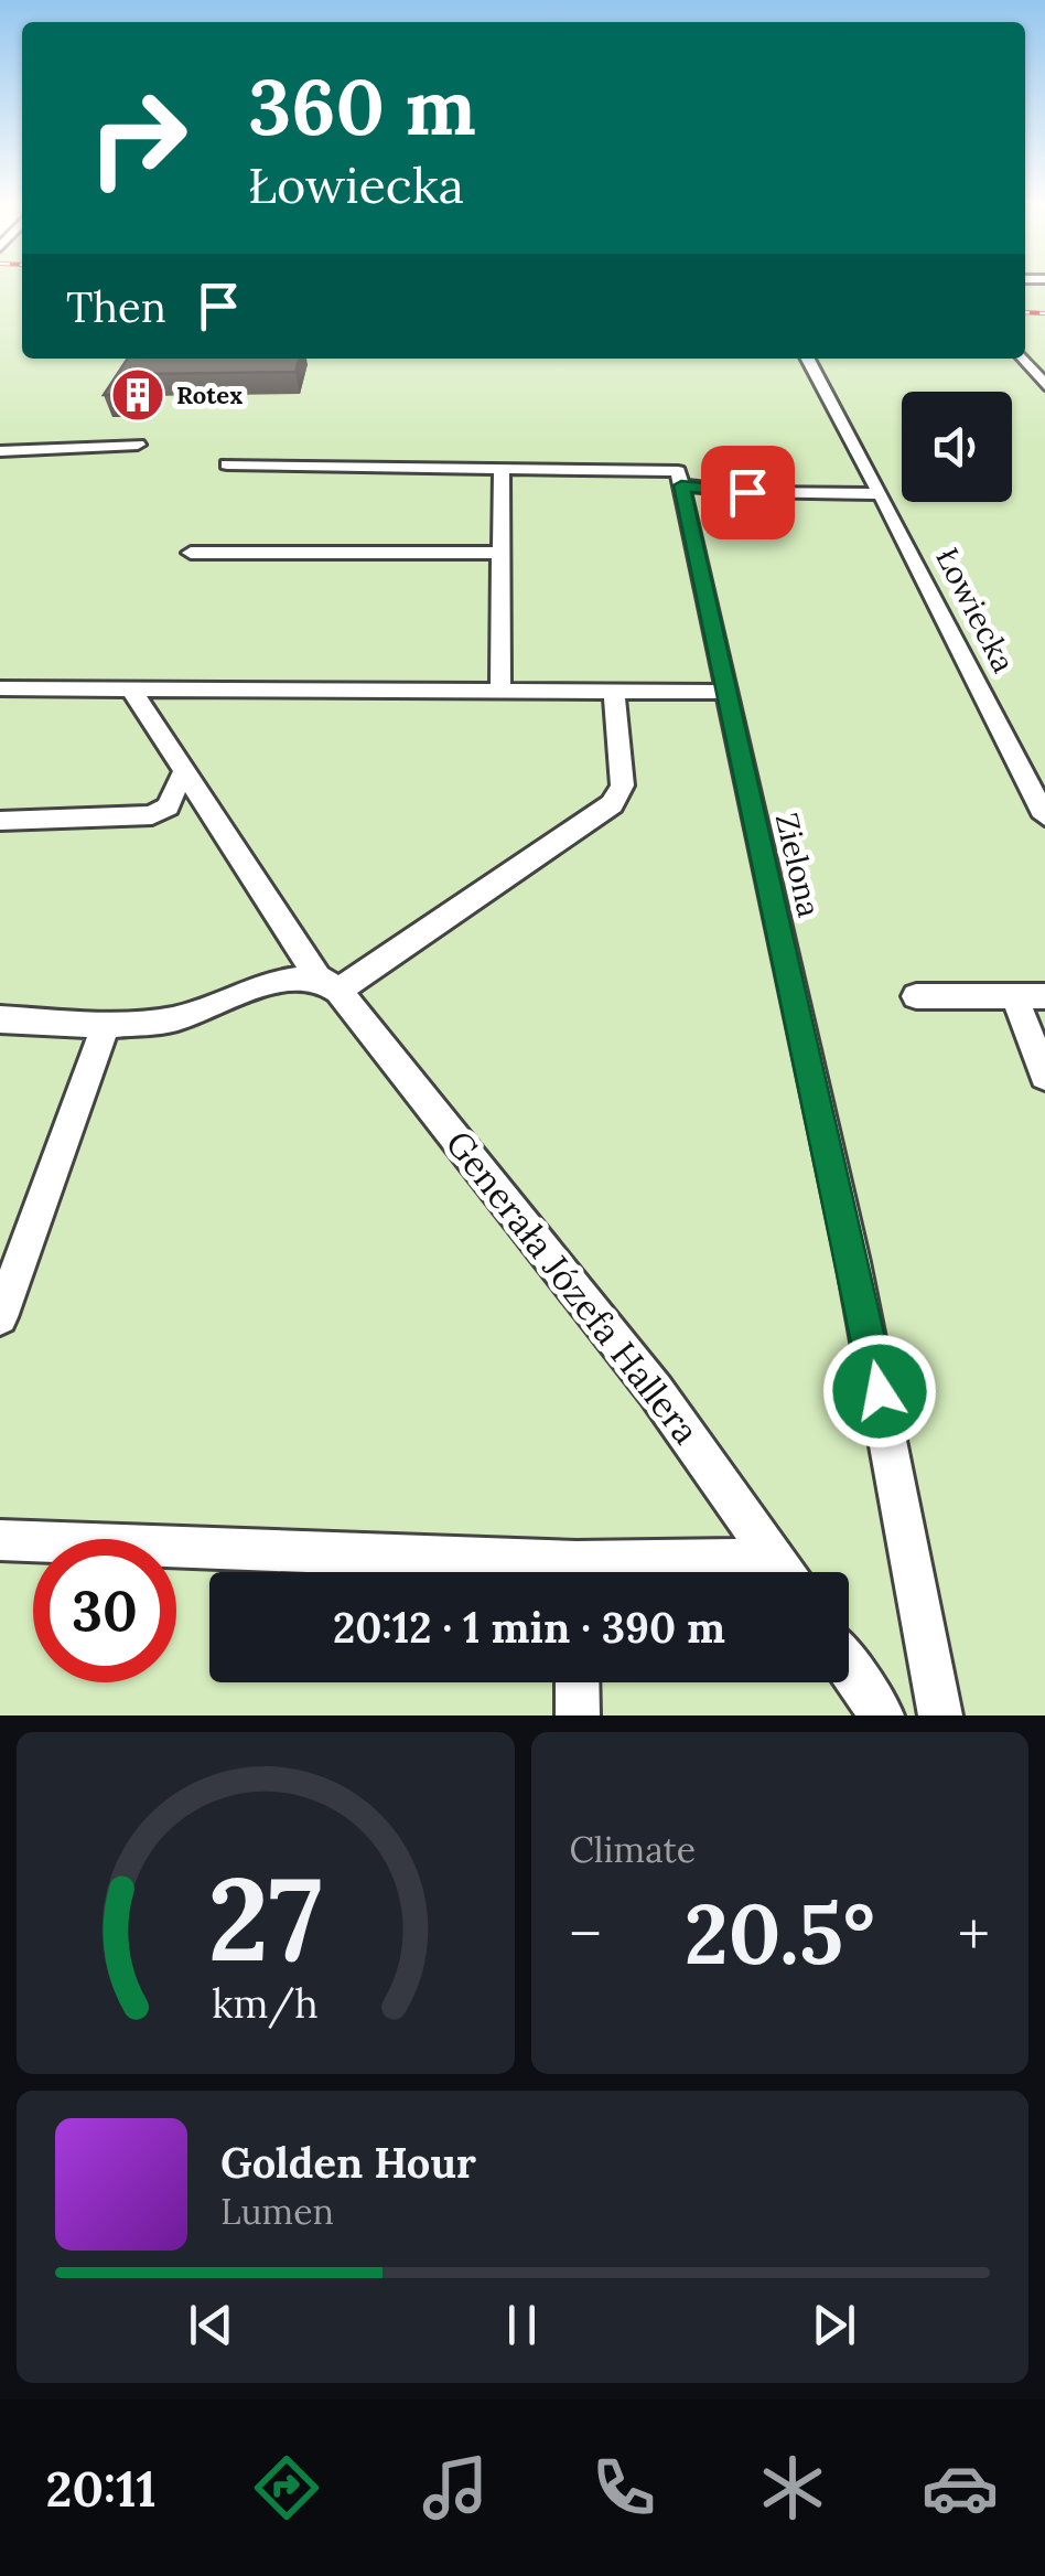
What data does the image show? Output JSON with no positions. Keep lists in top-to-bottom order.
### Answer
{
  "streets": {
    "street": ["Łowiecka", "Zielona", "Generała Józefa Hallera"]
  },
  "places": {
    "building": ["Rotex"]
  },
  "page": {
    "turn": ["360 m", "Łowiecka"],
    "then": "Then",
    "limit": "30",
    "trip": "20:12 · 1 min · 390 m",
    "tile": "Climate",
    "heat": ["−", "20.5°", "+"],
    "song": ["Golden Hour", "Lumen"],
    "tabs": "20:11",
    "gauge": ["27", "km/h"]
  }
}
